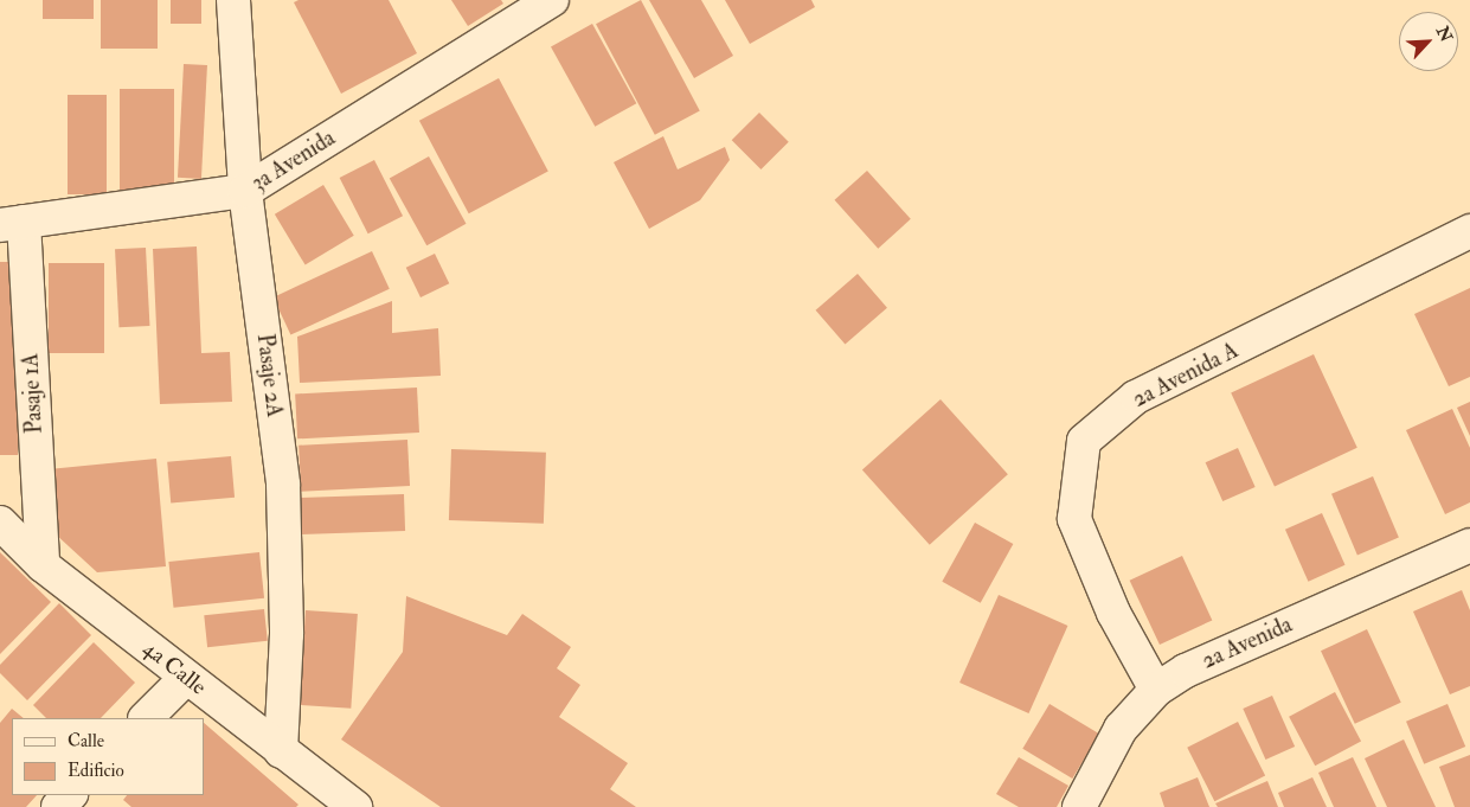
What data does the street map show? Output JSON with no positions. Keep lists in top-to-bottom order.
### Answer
{
  "streets": {
    "street": [
      "3a Avenida",
      "Pasaje 2A",
      "2a Avenida A",
      "Pasaje 1A",
      "2a Avenida",
      "4a Calle"
    ]
  },
  "crossings": [
    ["3a Avenida", "Pasaje 2A"],
    ["3a Avenida", "Pasaje 1A"],
    ["Pasaje 2A", "4a Calle"],
    ["2a Avenida A", "2a Avenida"],
    ["Pasaje 1A", "4a Calle"]
  ],
  "legend": ["Calle", "Edificio"],
  "north": "top right"
}
